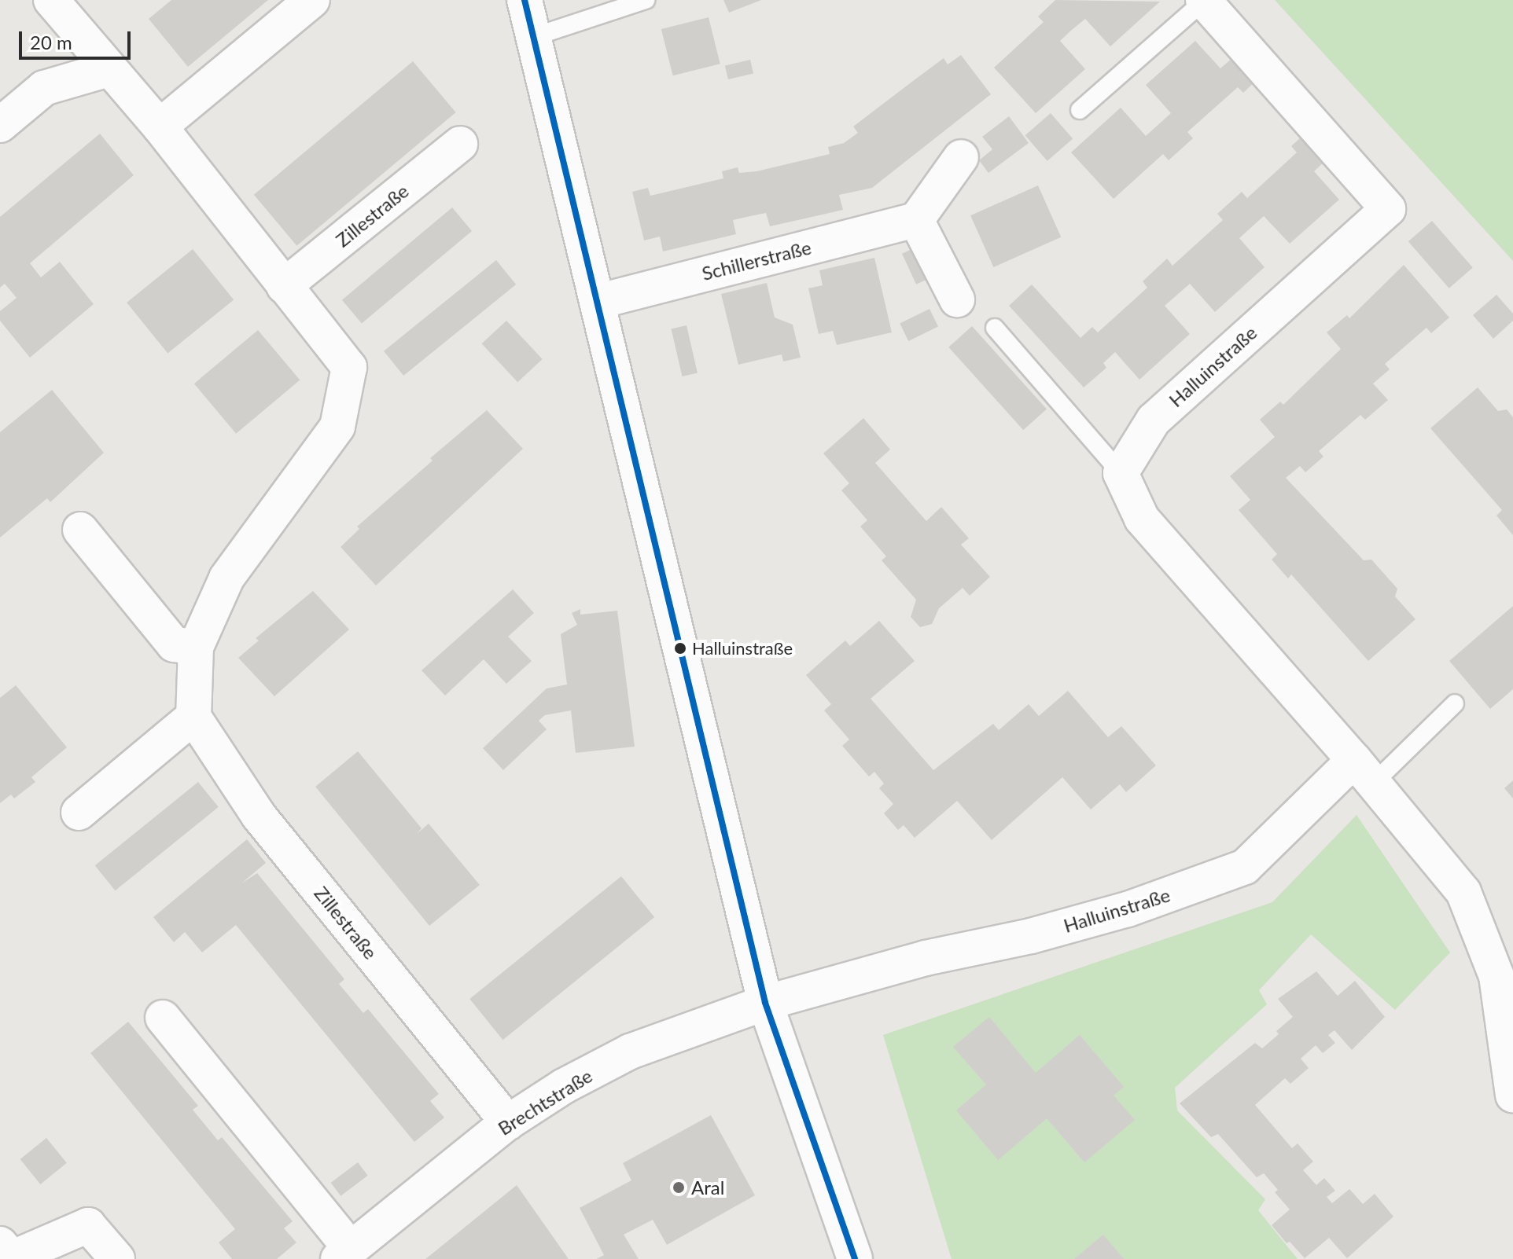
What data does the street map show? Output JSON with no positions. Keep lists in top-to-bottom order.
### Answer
{
  "streets": {
    "street": [
      "Zillestraße",
      "Schillerstraße",
      "Halluinstraße",
      "Brechtstraße"
    ]
  },
  "crossings": [
    ["Zillestraße", "Brechtstraße"],
    ["Halluinstraße", "Brechtstraße"]
  ],
  "places": ["Halluinstraße", "Aral"],
  "scale_bar": "20 m"
}
